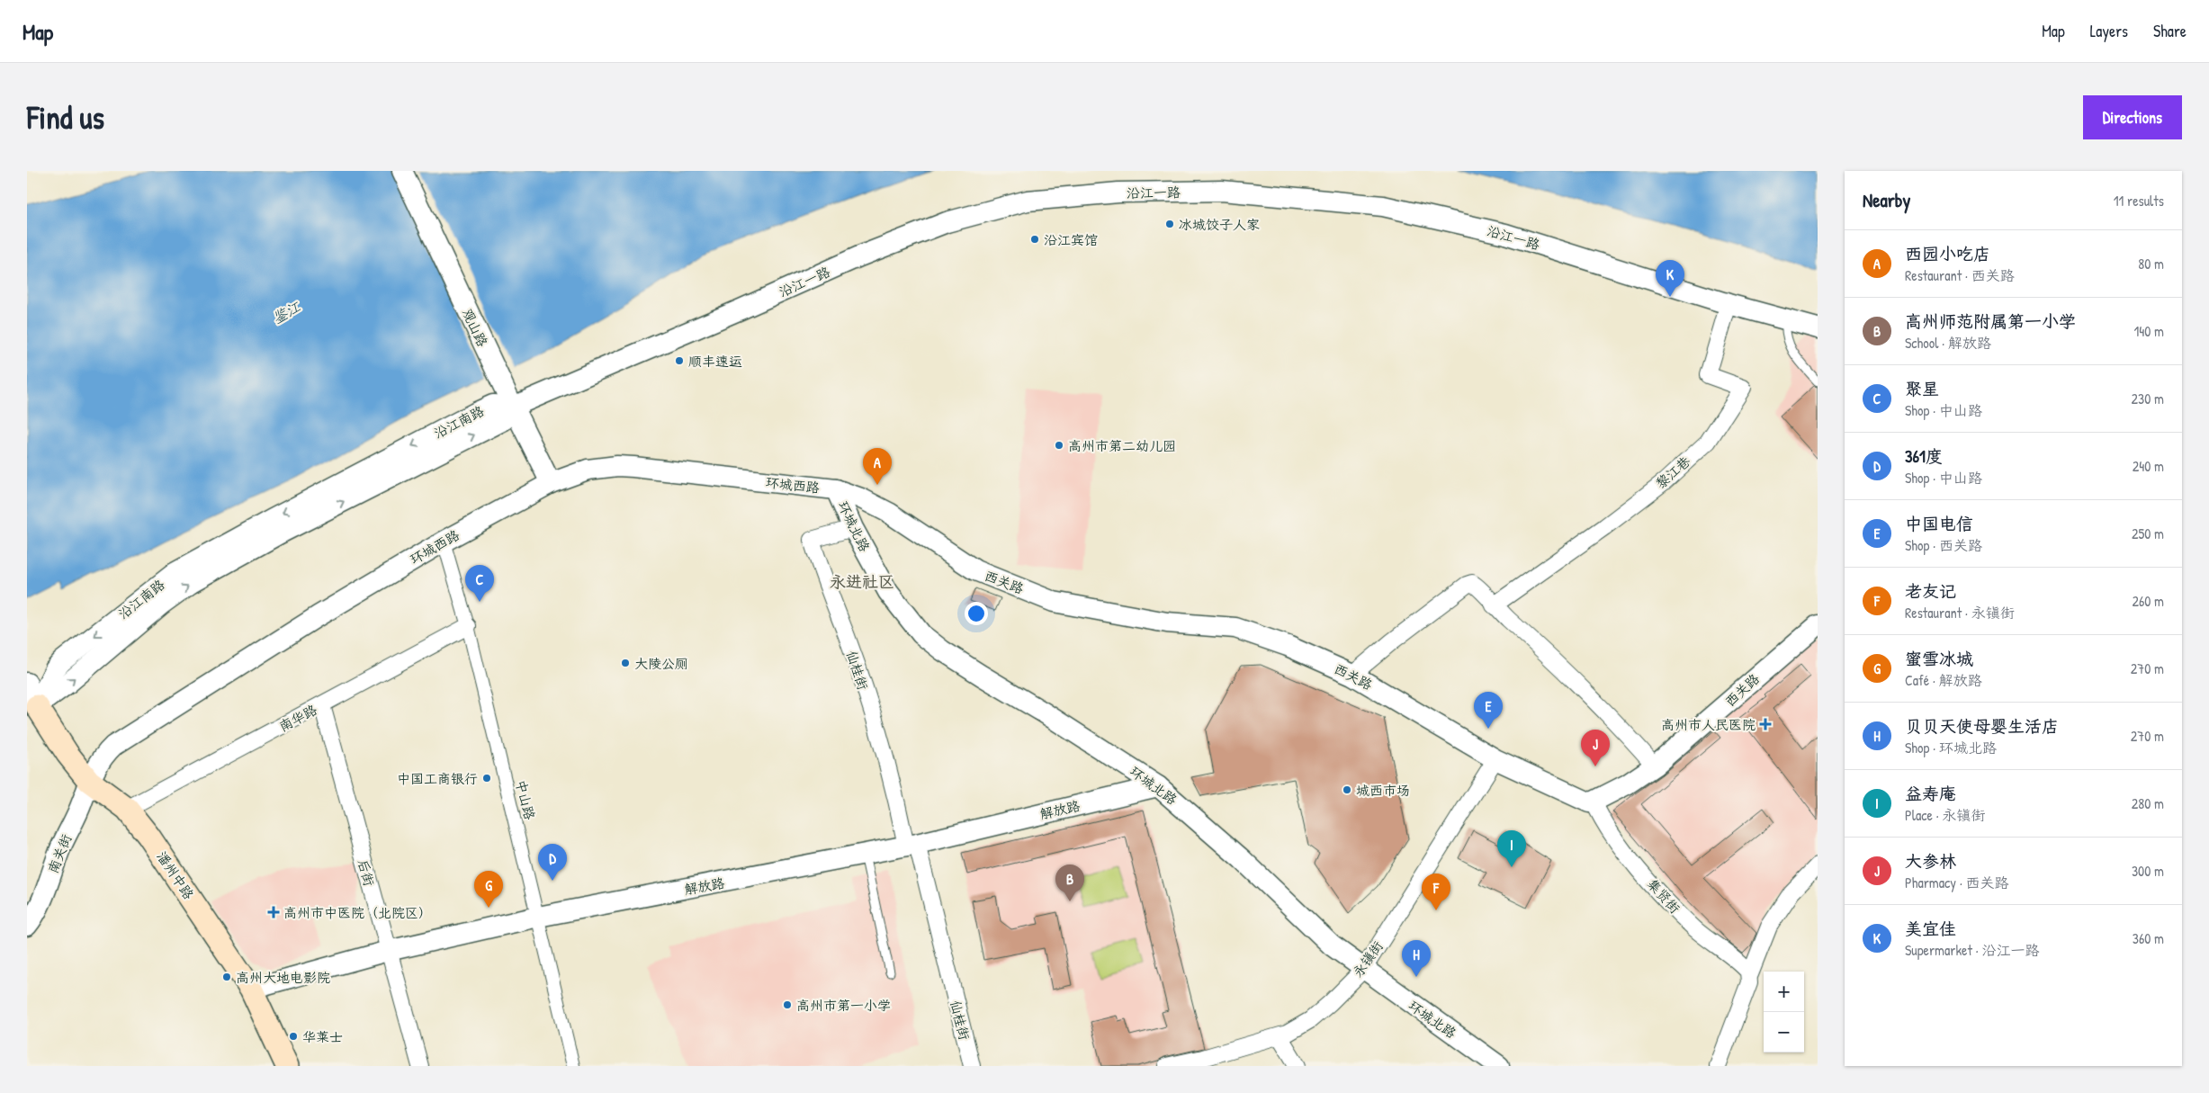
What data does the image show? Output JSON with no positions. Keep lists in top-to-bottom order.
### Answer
{
  "streets": {
    "main road": ["潘州中路"],
    "street": [
      "沿江一路",
      "观山路",
      "沿江南路",
      "黎江巷",
      "环城西路",
      "环城北路",
      "西关路",
      "仙桂街",
      "南华路",
      "中山路",
      "解放路",
      "南关街",
      "后街",
      "集贤街",
      "永镇街"
    ]
  },
  "crossings": [
    ["沿江一路", "观山路"],
    ["沿江一路", "沿江南路"],
    ["沿江一路", "黎江巷"],
    ["观山路", "沿江南路"],
    ["观山路", "环城西路"],
    ["沿江南路", "潘州中路"],
    ["环城西路", "环城北路"],
    ["环城西路", "西关路"],
    ["环城西路", "中山路"],
    ["环城西路", "南关街"],
    ["环城西路", "潘州中路"],
    ["环城北路", "西关路"],
    ["环城北路", "仙桂街"],
    ["环城北路", "解放路"],
    ["环城北路", "永镇街"],
    ["西关路", "集贤街"],
    ["西关路", "永镇街"],
    ["仙桂街", "解放路"],
    ["南华路", "中山路"],
    ["南华路", "后街"],
    ["南华路", "潘州中路"],
    ["中山路", "解放路"],
    ["解放路", "后街"],
    ["解放路", "潘州中路"],
    ["南关街", "潘州中路"]
  ],
  "districts": ["永进社区"],
  "water": ["鉴江"],
  "places": {
    "other": [
      "冰城饺子人家",
      "沿江宾馆",
      "顺丰速运",
      "高州市第二幼儿园",
      "大陵公厕",
      "中国工商银行",
      "城西市场",
      "高州大地电影院",
      "高州市第一小学",
      "华莱士"
    ],
    "health": ["高州市人民医院", "高州市中医院（北院区）"]
  },
  "page": {
    "header": "Map",
    "nav": ["Map", "Layers", "Share"],
    "buttons": "Directions",
    "title": "Find us",
    "heading": ["Nearby", "11 results"],
    "list": [
      {
        "mark": "A",
        "name": "西园小吃店",
        "note": "Restaurant · 西关路",
        "value": "80 m"
      },
      {
        "mark": "B",
        "name": "高州师范附属第一小学",
        "note": "School · 解放路",
        "value": "140 m"
      },
      {
        "mark": "C",
        "name": "聚星",
        "note": "Shop · 中山路",
        "value": "230 m"
      },
      {
        "mark": "D",
        "name": "361度",
        "note": "Shop · 中山路",
        "value": "240 m"
      },
      {
        "mark": "E",
        "name": "中国电信",
        "note": "Shop · 西关路",
        "value": "250 m"
      },
      {
        "mark": "F",
        "name": "老友记",
        "note": "Restaurant · 永镇街",
        "value": "260 m"
      },
      {
        "mark": "G",
        "name": "蜜雪冰城",
        "note": "Café · 解放路",
        "value": "270 m"
      },
      {
        "mark": "H",
        "name": "贝贝天使母婴生活店",
        "note": "Shop · 环城北路",
        "value": "270 m"
      },
      {
        "mark": "I",
        "name": "益寿庵",
        "note": "Place · 永镇街",
        "value": "280 m"
      },
      {
        "mark": "J",
        "name": "大参林",
        "note": "Pharmacy · 西关路",
        "value": "300 m"
      },
      {
        "mark": "K",
        "name": "美宜佳",
        "note": "Supermarket · 沿江一路",
        "value": "360 m"
      }
    ],
    "pins": [
      "K",
      "A",
      "C",
      "E",
      "J",
      "I",
      "D",
      "B",
      "G",
      "F",
      "H"
    ],
    "map_buttons": ["+", "−"]
  }
}
